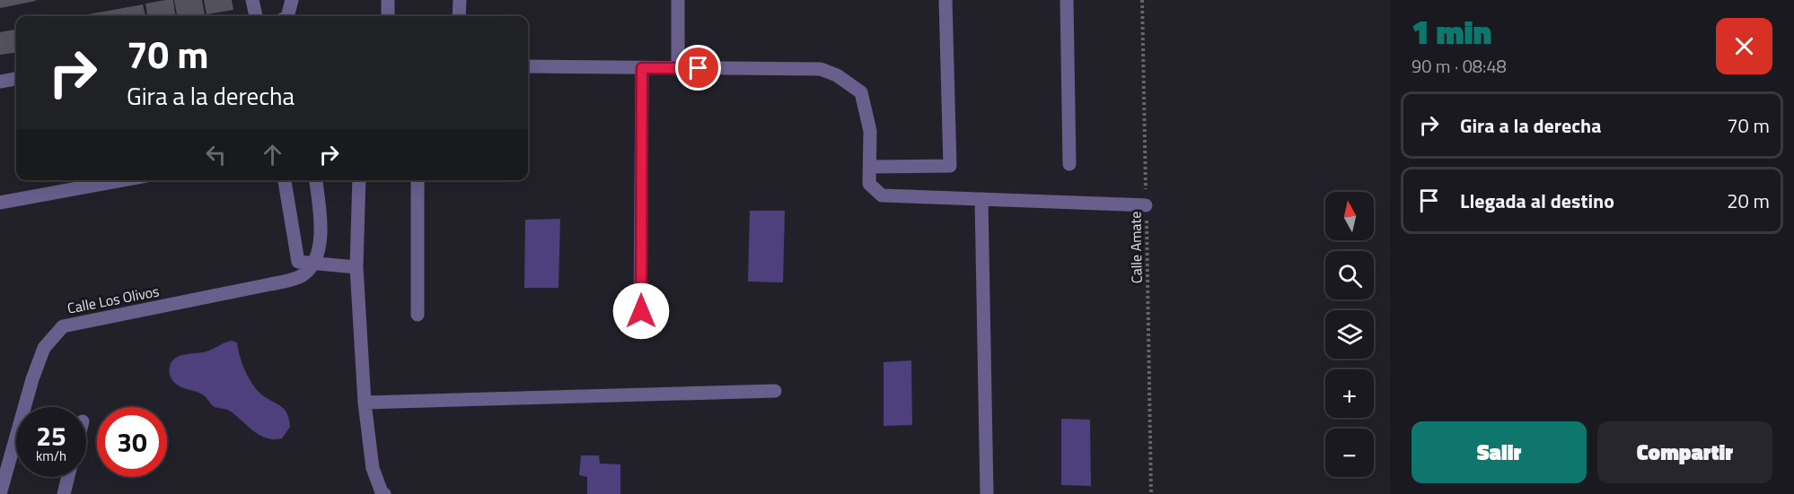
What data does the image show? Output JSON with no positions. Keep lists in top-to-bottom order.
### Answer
{
  "streets": {
    "street": ["Calle Los Olivos"],
    "path": ["Calle Amate"]
  },
  "north": "top",
  "page": {
    "heading": ["1 min", "90 m · 08:48"],
    "turn": ["70 m", "Gira a la derecha"],
    "list": [
      {
        "name": "Gira a la derecha",
        "value": "70 m"
      },
      {
        "name": "Llegada al destino",
        "value": "20 m"
      }
    ],
    "map_buttons": ["+", "−"],
    "speed": "25 km/h",
    "limit": "30",
    "buttons": ["Salir", "Compartir"]
  }
}
